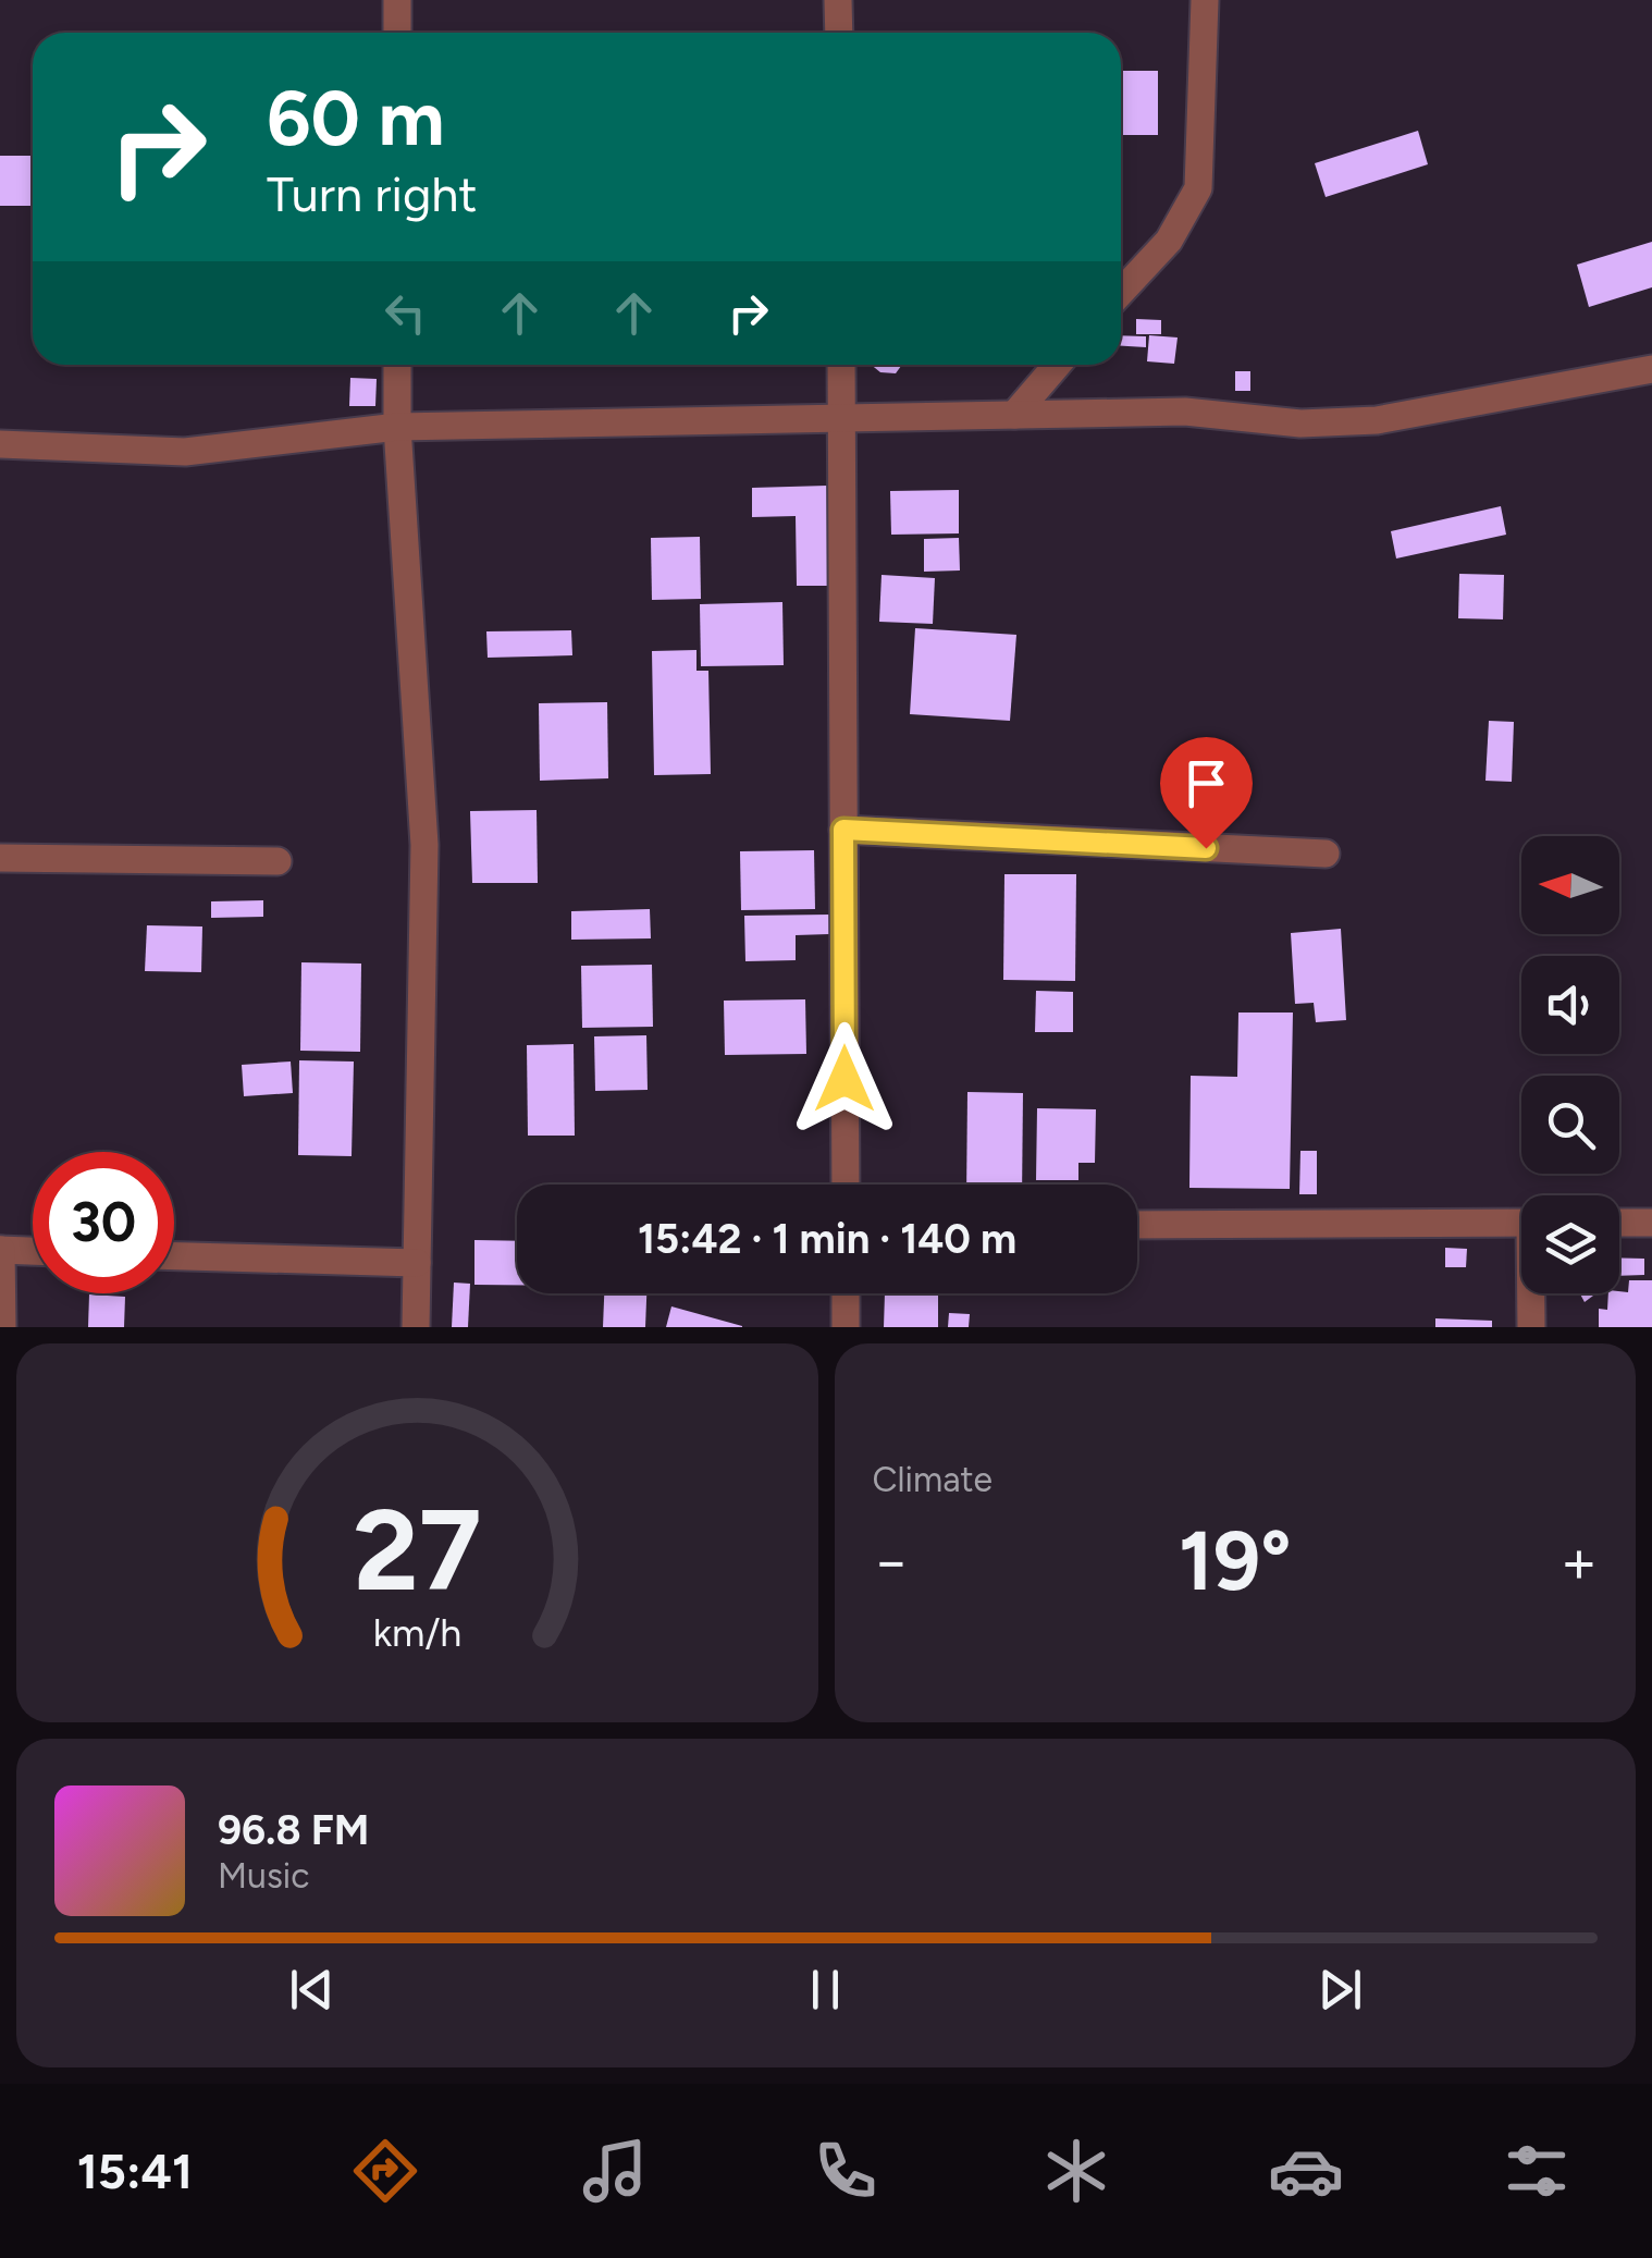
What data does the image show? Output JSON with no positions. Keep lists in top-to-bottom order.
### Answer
{
  "north": "left",
  "page": {
    "turn": ["60 m", "Turn right"],
    "limit": "30",
    "trip": "15:42 · 1 min · 140 m",
    "tile": "Climate",
    "heat": ["−", "19°", "+"],
    "song": ["96.8 FM", "Music"],
    "tabs": "15:41",
    "gauge": ["27", "km/h"]
  }
}
